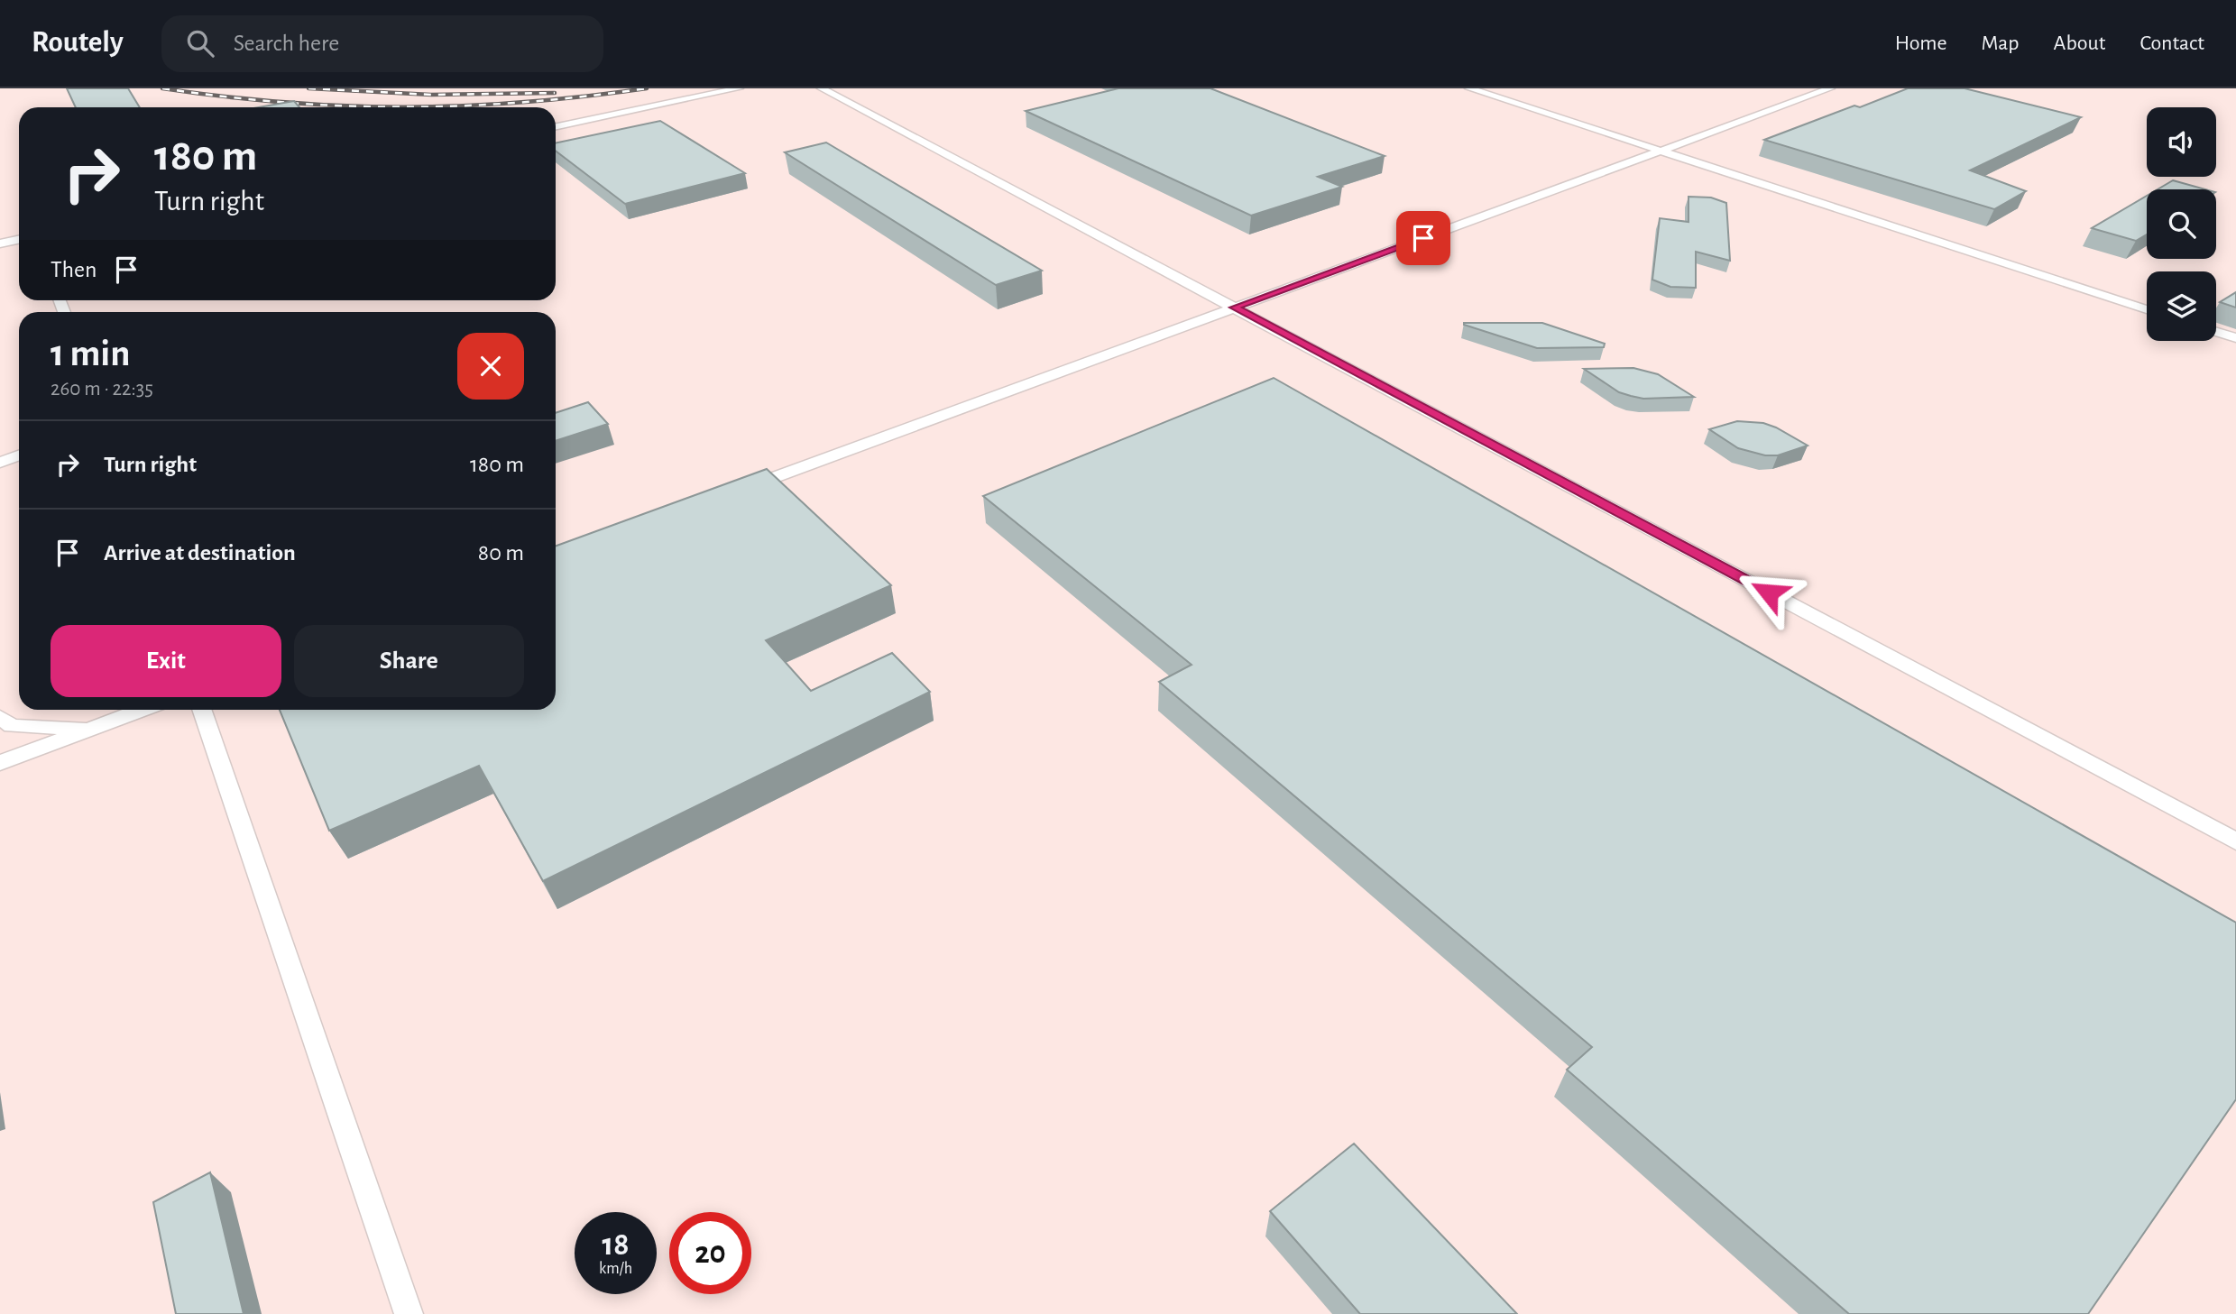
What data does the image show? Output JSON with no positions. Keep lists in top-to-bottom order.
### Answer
{
  "page": {
    "header": "Routely",
    "search": "Search here",
    "nav": [
      "Home",
      "Map",
      "About",
      "Contact"
    ],
    "turn": ["180 m", "Turn right"],
    "then": "Then",
    "heading": ["1 min", "260 m · 22:35"],
    "list": [
      {
        "name": "Turn right",
        "value": "180 m"
      },
      {
        "name": "Arrive at destination",
        "value": "80 m"
      }
    ],
    "buttons": ["Exit", "Share"],
    "speed": "18 km/h",
    "limit": "20"
  }
}
